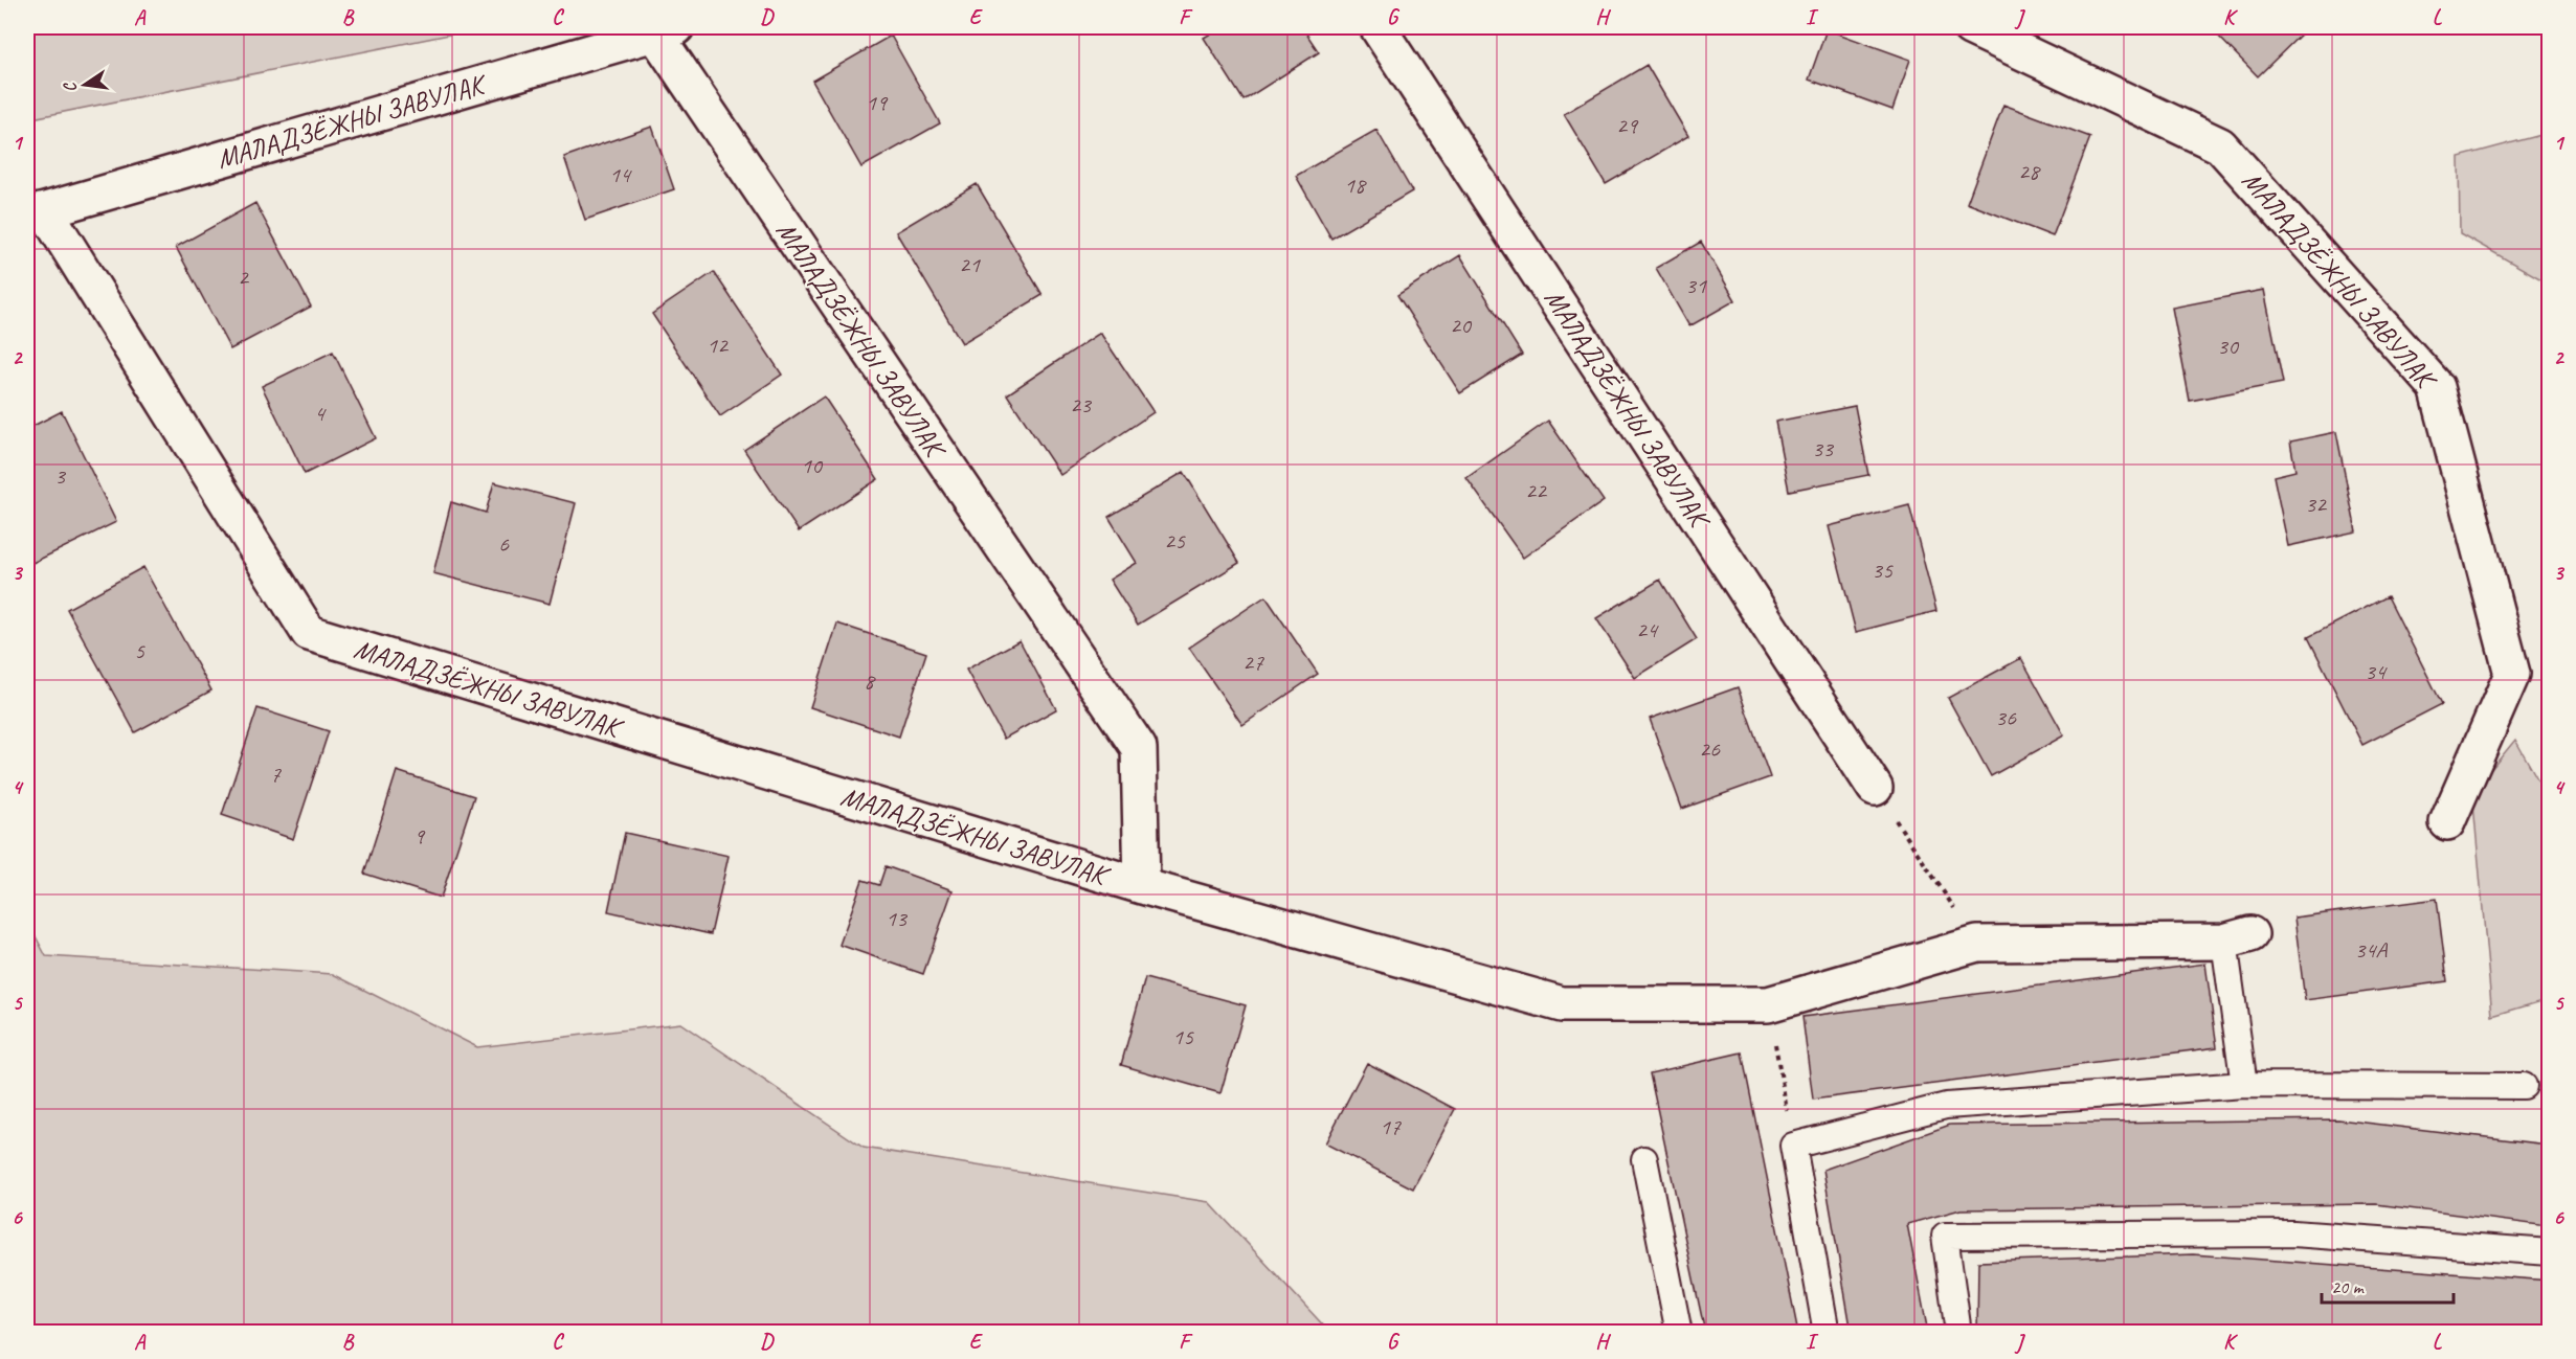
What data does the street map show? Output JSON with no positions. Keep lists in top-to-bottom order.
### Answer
{
  "streets": {
    "street": ["МАЛАДЗЁЖНЫ ЗАВУЛАК"]
  },
  "house_numbers": [
    "19",
    "29",
    "28",
    "14",
    "18",
    "21",
    "2",
    "31",
    "20",
    "12",
    "30",
    "23",
    "4",
    "33",
    "10",
    "3",
    "22",
    "32",
    "25",
    "6",
    "35",
    "24",
    "5",
    "27",
    "34",
    "8",
    "36",
    "26",
    "7",
    "9",
    "13",
    "34А",
    "15",
    "17"
  ],
  "scale_bar": "20 m",
  "north": "left",
  "grid": {
    "columns": [
      "A",
      "B",
      "C",
      "D",
      "E",
      "F",
      "G",
      "H",
      "I",
      "J",
      "K",
      "L"
    ],
    "rows": [
      "1",
      "2",
      "3",
      "4",
      "5",
      "6"
    ]
  }
}
